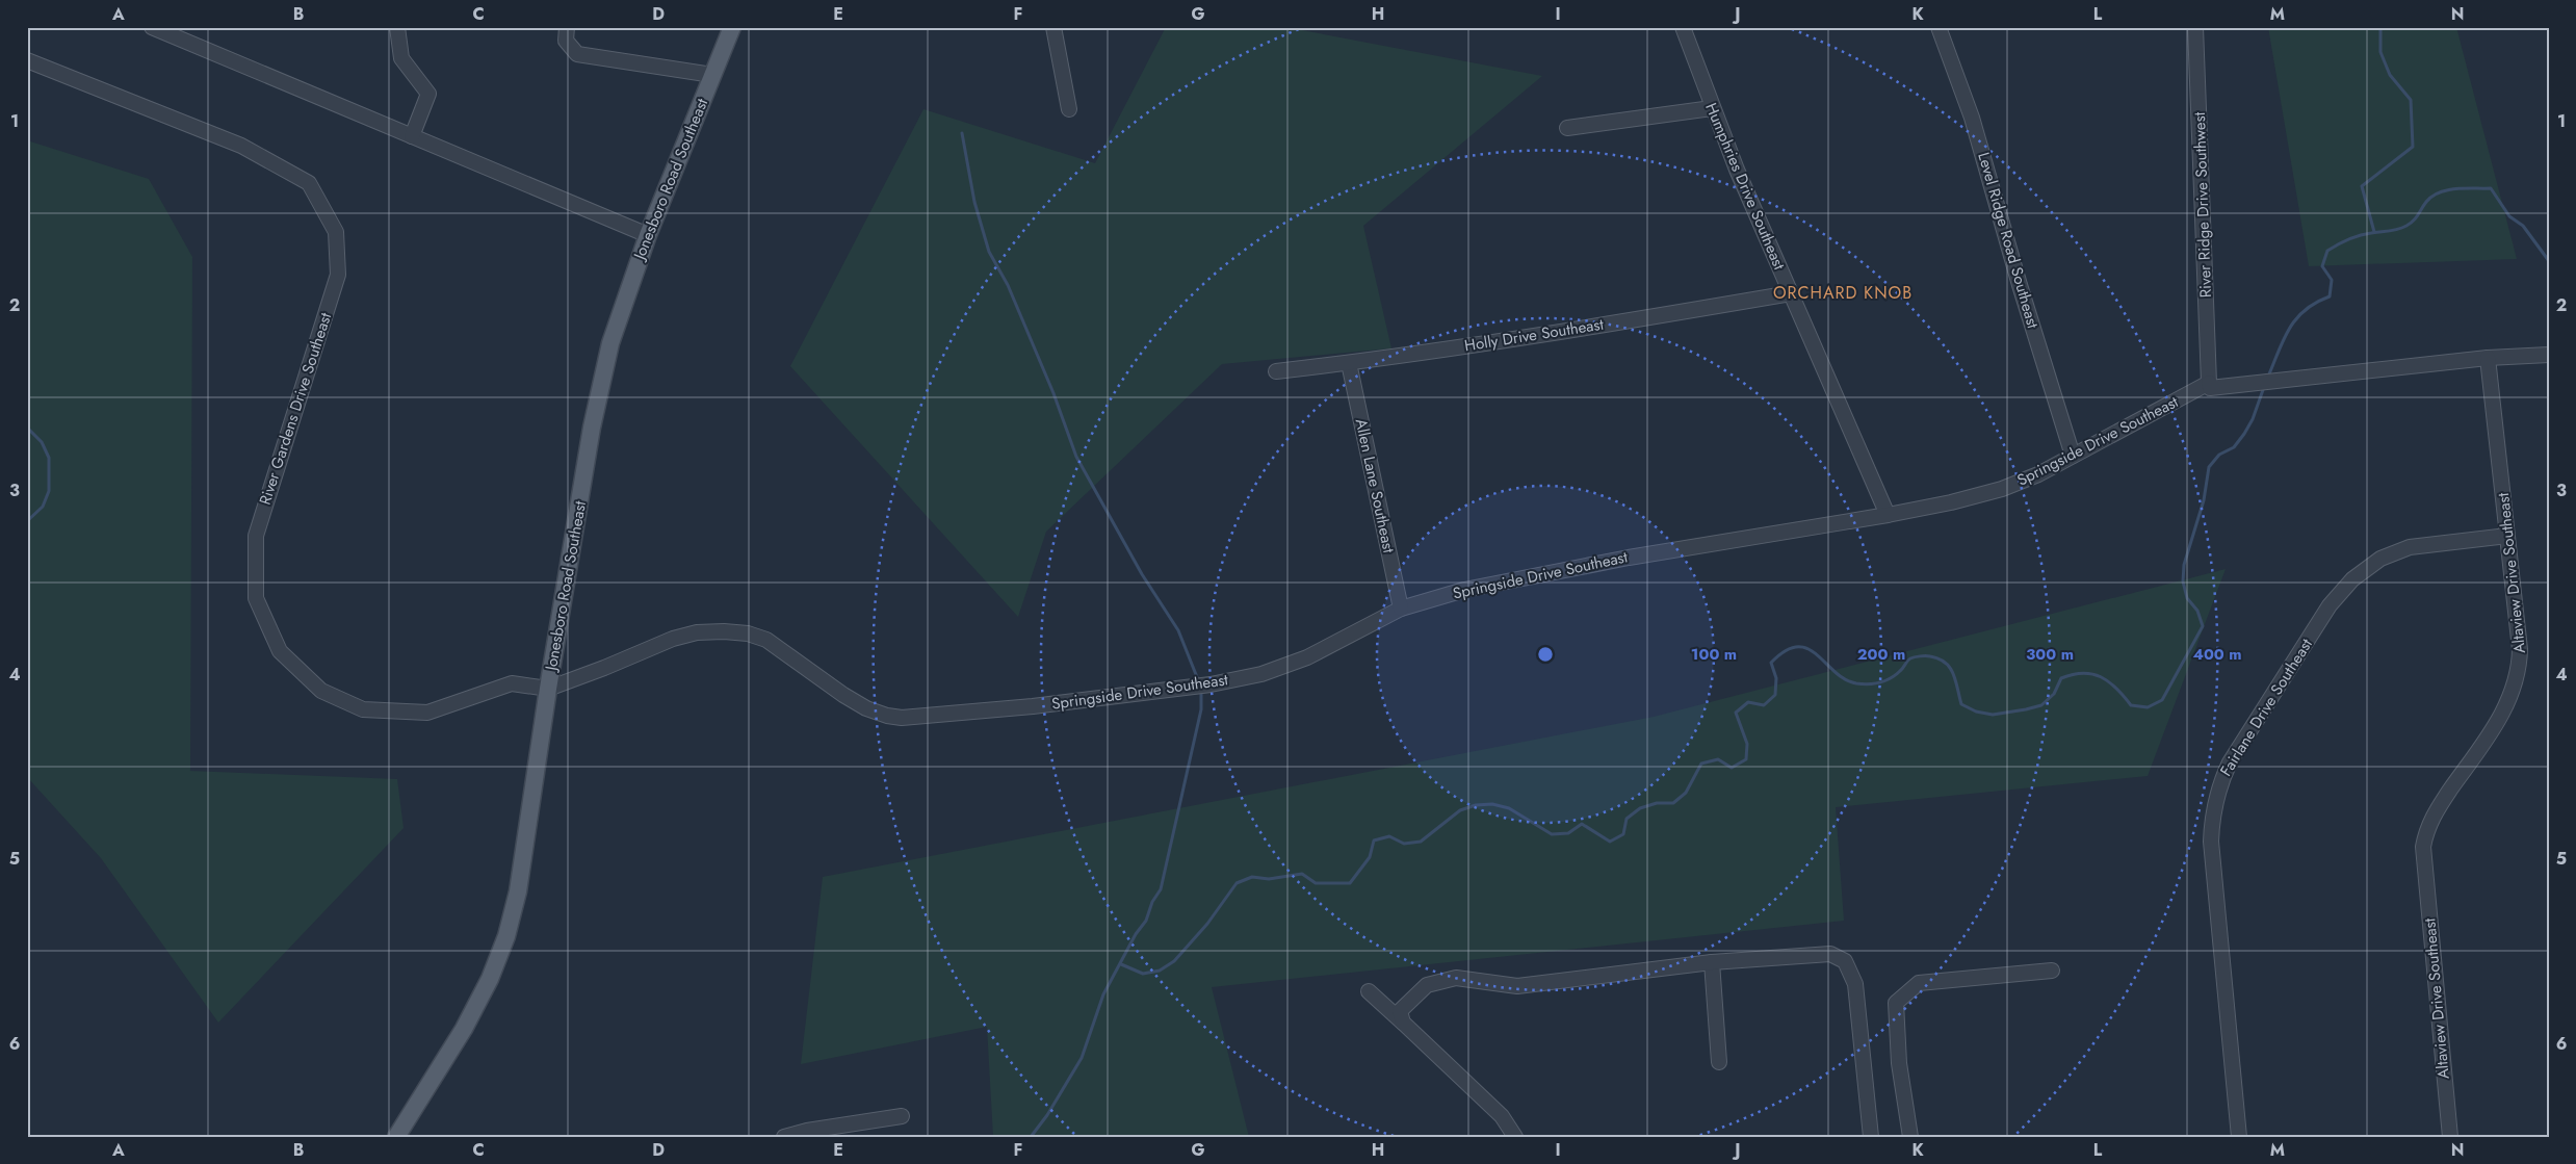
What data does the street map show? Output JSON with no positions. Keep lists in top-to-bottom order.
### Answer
{
  "streets": {
    "main road": ["Jonesboro Road Southeast"],
    "street": [
      "Humphries Drive Southeast",
      "River Ridge Drive Southwest",
      "Level Ridge Road Southeast",
      "Holly Drive Southeast",
      "River Gardens Drive Southeast",
      "Springside Drive Southeast",
      "Allen Lane Southeast",
      "Altaview Drive Southeast",
      "Fairlane Drive Southeast"
    ]
  },
  "crossings": [
    ["Jonesboro Road Southeast", "River Gardens Drive Southeast"],
    ["Jonesboro Road Southeast", "Springside Drive Southeast"],
    ["Humphries Drive Southeast", "Holly Drive Southeast"],
    ["Humphries Drive Southeast", "Springside Drive Southeast"],
    ["River Ridge Drive Southwest", "Springside Drive Southeast"],
    ["Level Ridge Road Southeast", "Springside Drive Southeast"],
    ["Holly Drive Southeast", "Allen Lane Southeast"],
    ["River Gardens Drive Southeast", "Springside Drive Southeast"],
    ["Springside Drive Southeast", "Allen Lane Southeast"],
    ["Altaview Drive Southeast", "Fairlane Drive Southeast"]
  ],
  "districts": ["ORCHARD KNOB"],
  "grid": {
    "columns": [
      "A",
      "B",
      "C",
      "D",
      "E",
      "F",
      "G",
      "H",
      "I",
      "J",
      "K",
      "L",
      "M",
      "N"
    ],
    "rows": [
      "1",
      "2",
      "3",
      "4",
      "5",
      "6"
    ]
  },
  "rings": [
    "100 m",
    "200 m",
    "300 m",
    "400 m"
  ]
}
